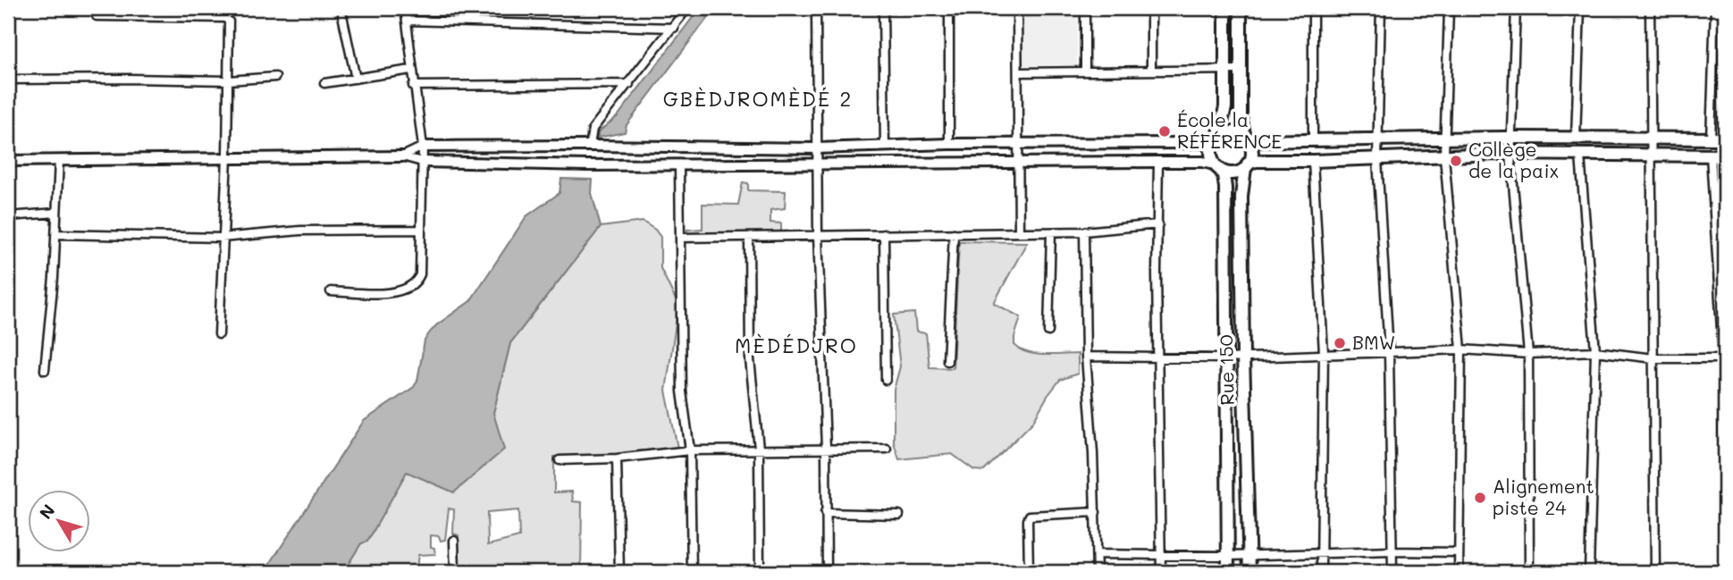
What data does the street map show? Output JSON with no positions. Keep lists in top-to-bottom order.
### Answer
{
  "streets": {
    "main road": ["Rue 150"]
  },
  "districts": ["GBÈDJROMÈDÉ 2", "MÈDÉDJRO"],
  "places": [
    "École la RÉFÉRENCE",
    "Collège de la paix",
    "BMW",
    "Alignement piste 24"
  ],
  "north": "top left"
}
